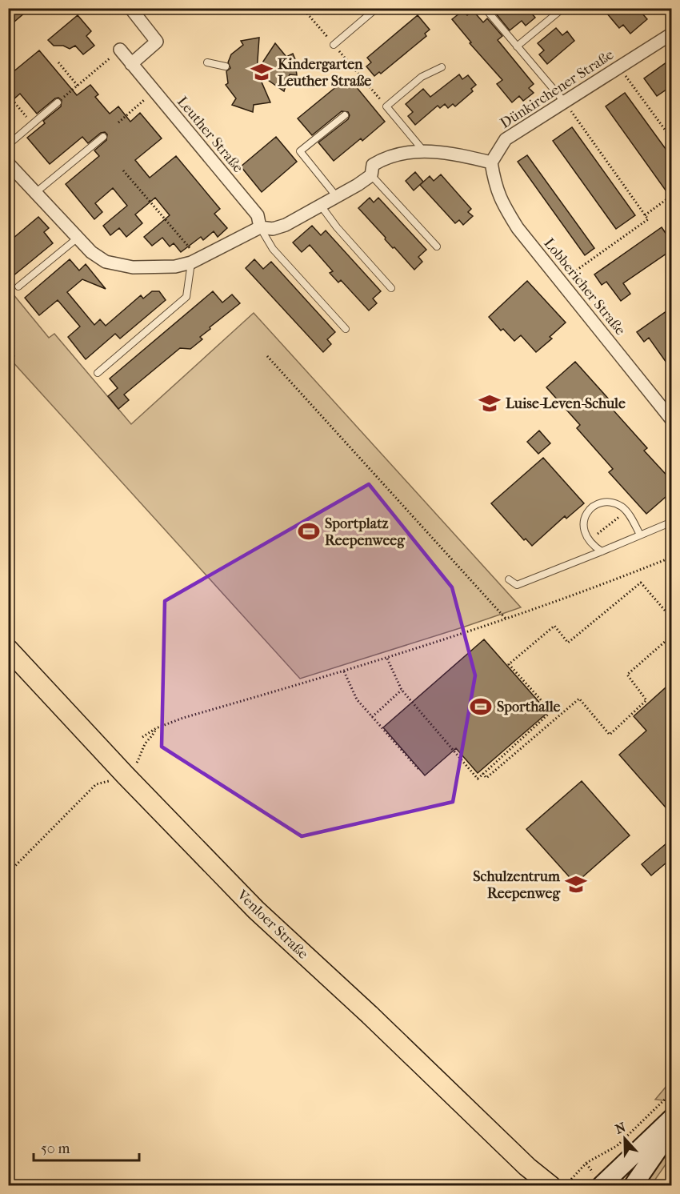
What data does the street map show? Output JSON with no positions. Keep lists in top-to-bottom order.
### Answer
{
  "streets": {
    "main road": ["Venloer Straße"],
    "street": ["Dünkirchener Straße", "Leuther Straße", "Lobbericher Straße"]
  },
  "crossings": [
    ["Dünkirchener Straße", "Lobbericher Straße"]
  ],
  "places": {
    "school or university": ["Kindergarten Leuther Straße", "Luise-Leven-Schule", "Schulzentrum Reepenweg"],
    "sports": ["Sportplatz Reepenweeg", "Sporthalle"]
  },
  "scale_bar": "50 m",
  "north": "top"
}
